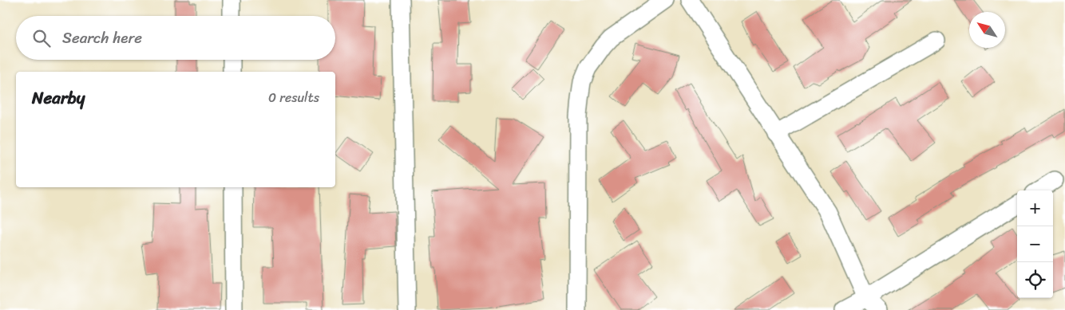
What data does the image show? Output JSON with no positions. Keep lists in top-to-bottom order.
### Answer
{
  "north": "top left",
  "page": {
    "search": "Search here",
    "heading": ["Nearby", "0 results"],
    "map_buttons": ["+", "−"]
  }
}
